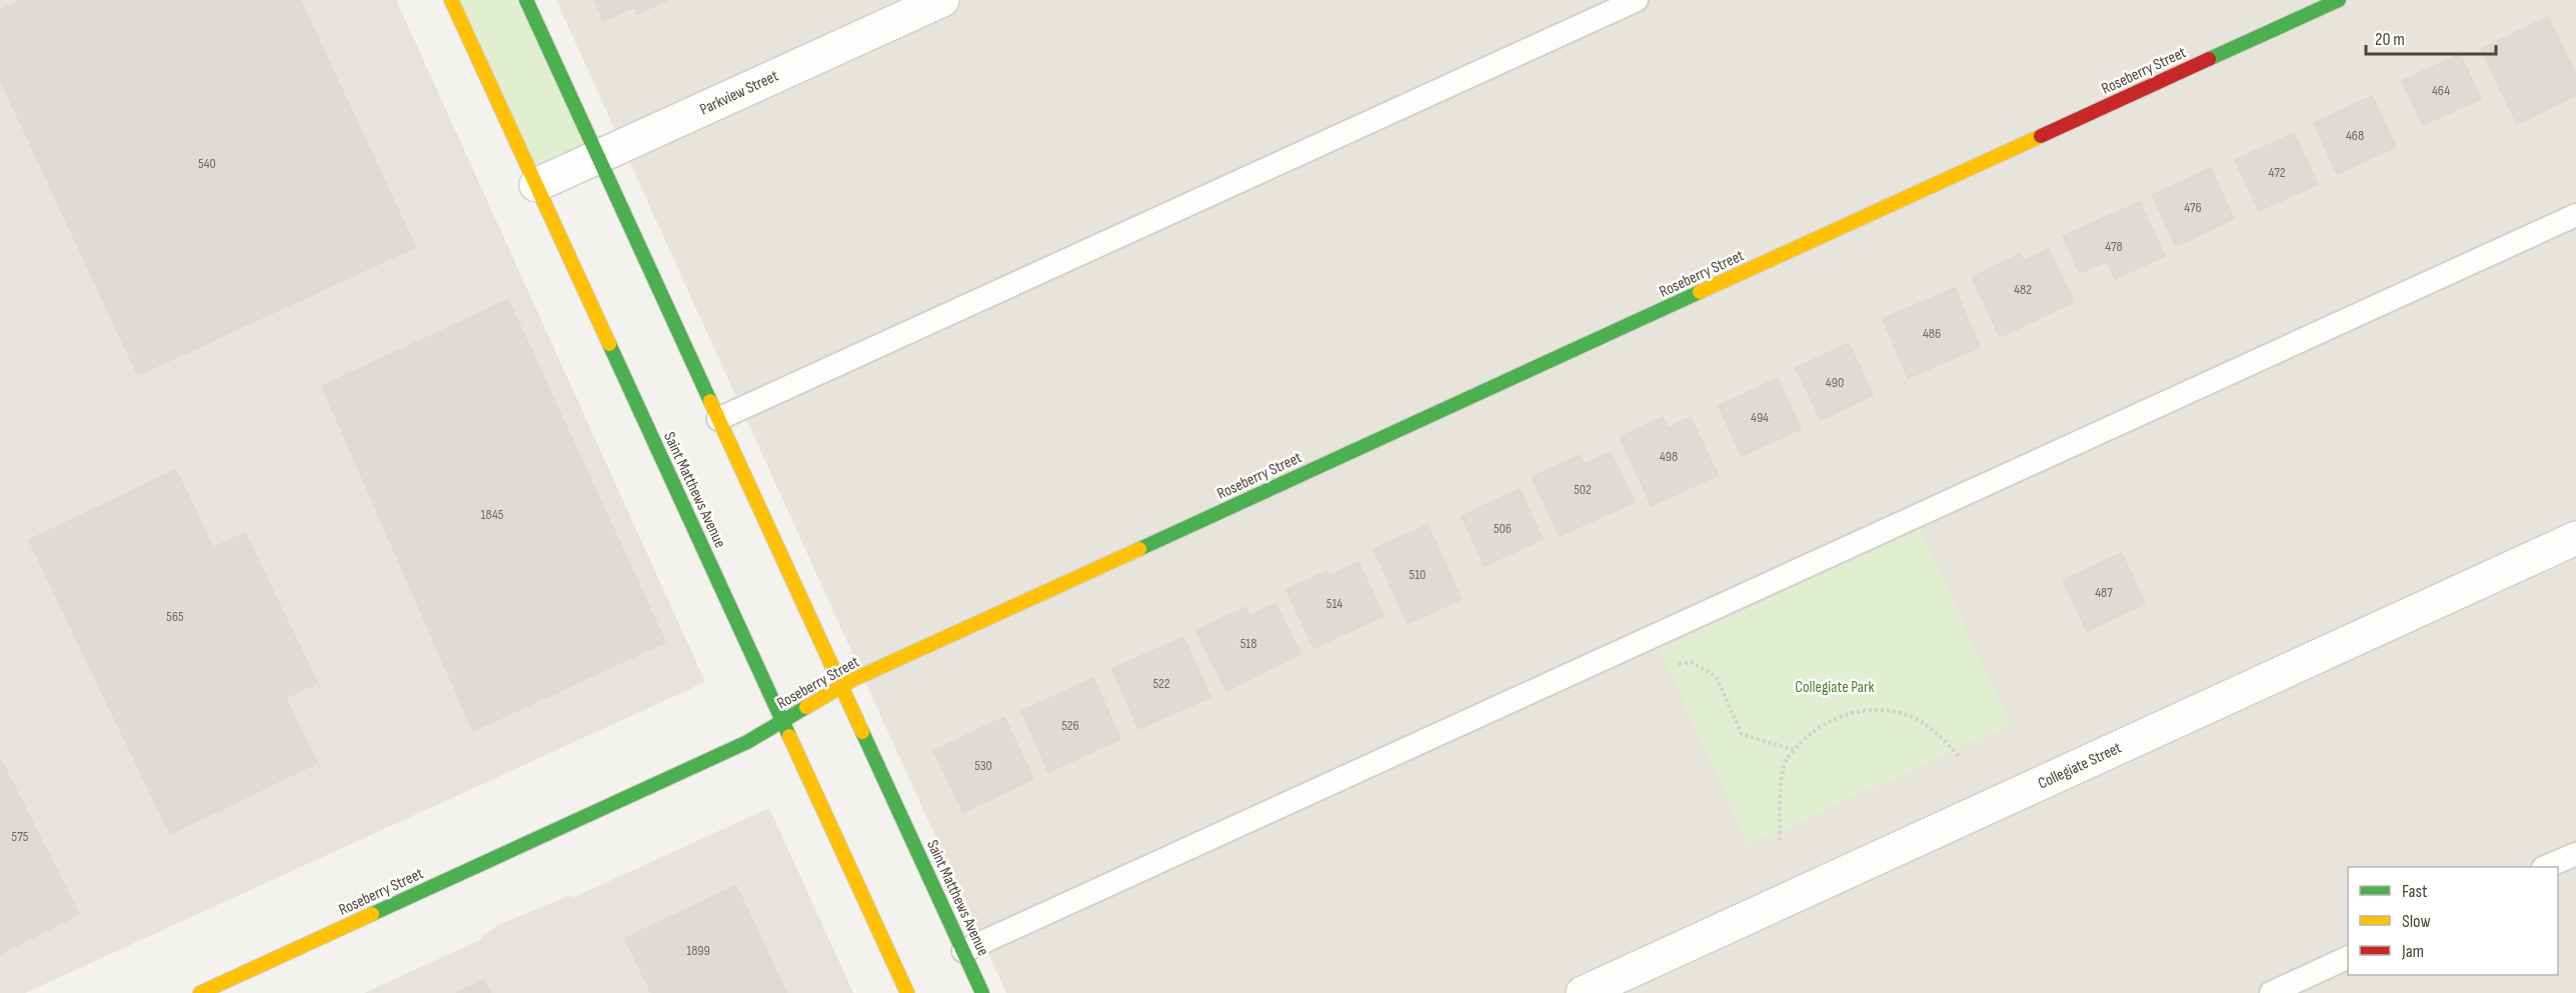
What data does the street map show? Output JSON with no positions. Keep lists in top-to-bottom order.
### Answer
{
  "streets": {
    "street": [
      "Roseberry Street",
      "Parkview Street",
      "Saint Matthews Avenue",
      "Collegiate Street"
    ]
  },
  "crossings": [
    ["Roseberry Street", "Saint Matthews Avenue"],
    ["Parkview Street", "Saint Matthews Avenue"]
  ],
  "parks": ["Collegiate Park"],
  "house_numbers": [
    "464",
    "468",
    "540",
    "472",
    "476",
    "478",
    "482",
    "486",
    "490",
    "494",
    "498",
    "502",
    "1845",
    "506",
    "510",
    "487",
    "514",
    "565",
    "518",
    "522",
    "526",
    "530",
    "575",
    "1899"
  ],
  "legend": ["Fast", "Slow", "Jam"],
  "scale_bar": "20 m"
}
